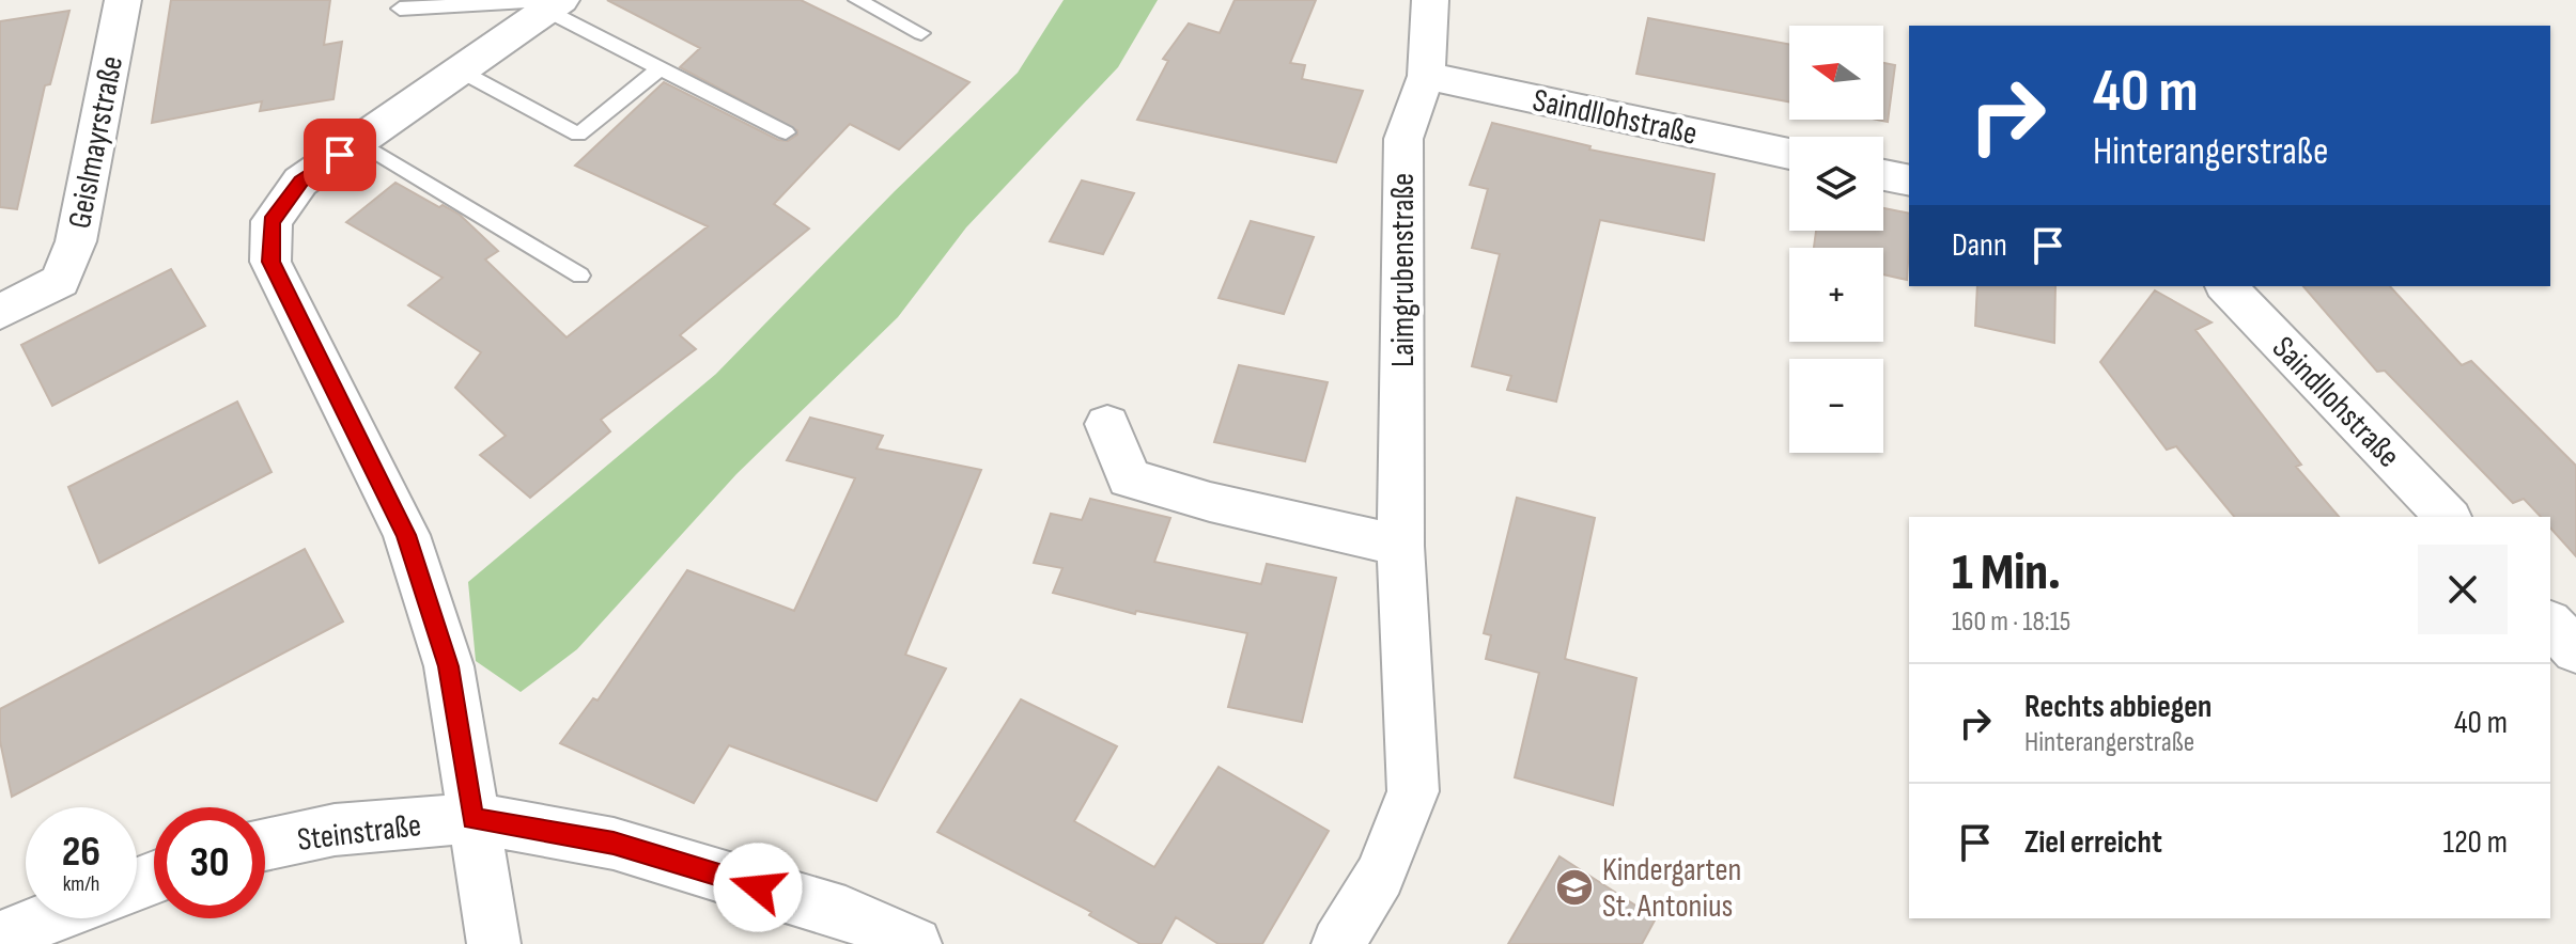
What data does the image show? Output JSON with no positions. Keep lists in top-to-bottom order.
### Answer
{
  "streets": {
    "street": [
      "Saindllohstraße",
      "Geislmayrstraße",
      "Laimgrubenstraße",
      "Steinstraße"
    ]
  },
  "crossings": [
    ["Saindllohstraße", "Laimgrubenstraße"]
  ],
  "places": {
    "school or university": ["Kindergarten St. Antonius"]
  },
  "north": "left",
  "page": {
    "map_buttons": ["+", "−"],
    "turn": ["40 m", "Hinterangerstraße"],
    "then": "Dann",
    "heading": ["1 Min.", "160 m · 18:15"],
    "list": [
      {
        "name": "Rechts abbiegen",
        "note": "Hinterangerstraße",
        "value": "40 m"
      },
      {
        "name": "Ziel erreicht",
        "value": "120 m"
      }
    ],
    "speed": "26 km/h",
    "limit": "30"
  }
}
